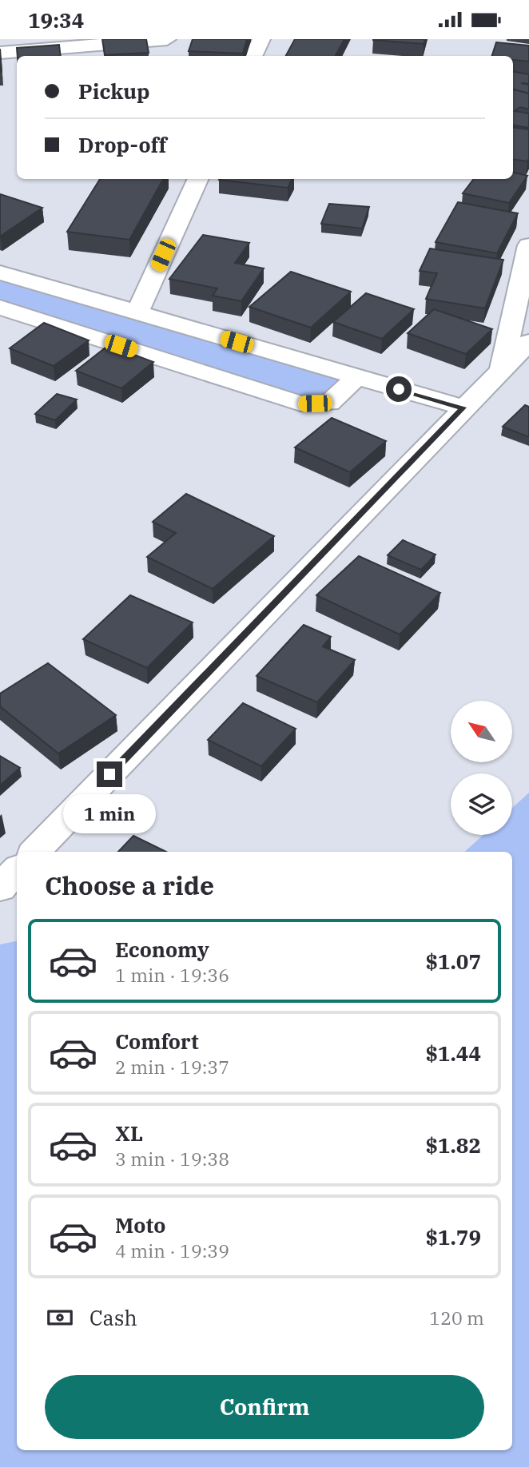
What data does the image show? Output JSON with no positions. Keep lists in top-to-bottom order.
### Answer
{
  "north": "top left",
  "page": {
    "status": "19:34",
    "banner": ["Pickup", "Drop-off"],
    "bubble": "1 min",
    "heading": "Choose a ride",
    "list": [
      {
        "name": "Economy",
        "note": "1 min · 19:36",
        "value": "$1.07"
      },
      {
        "name": "Comfort",
        "note": "2 min · 19:37",
        "value": "$1.44"
      },
      {
        "name": "XL",
        "note": "3 min · 19:38",
        "value": "$1.82"
      },
      {
        "name": "Moto",
        "note": "4 min · 19:39",
        "value": "$1.79"
      }
    ],
    "pay": ["Cash", "120 m"],
    "buttons": "Confirm"
  }
}
